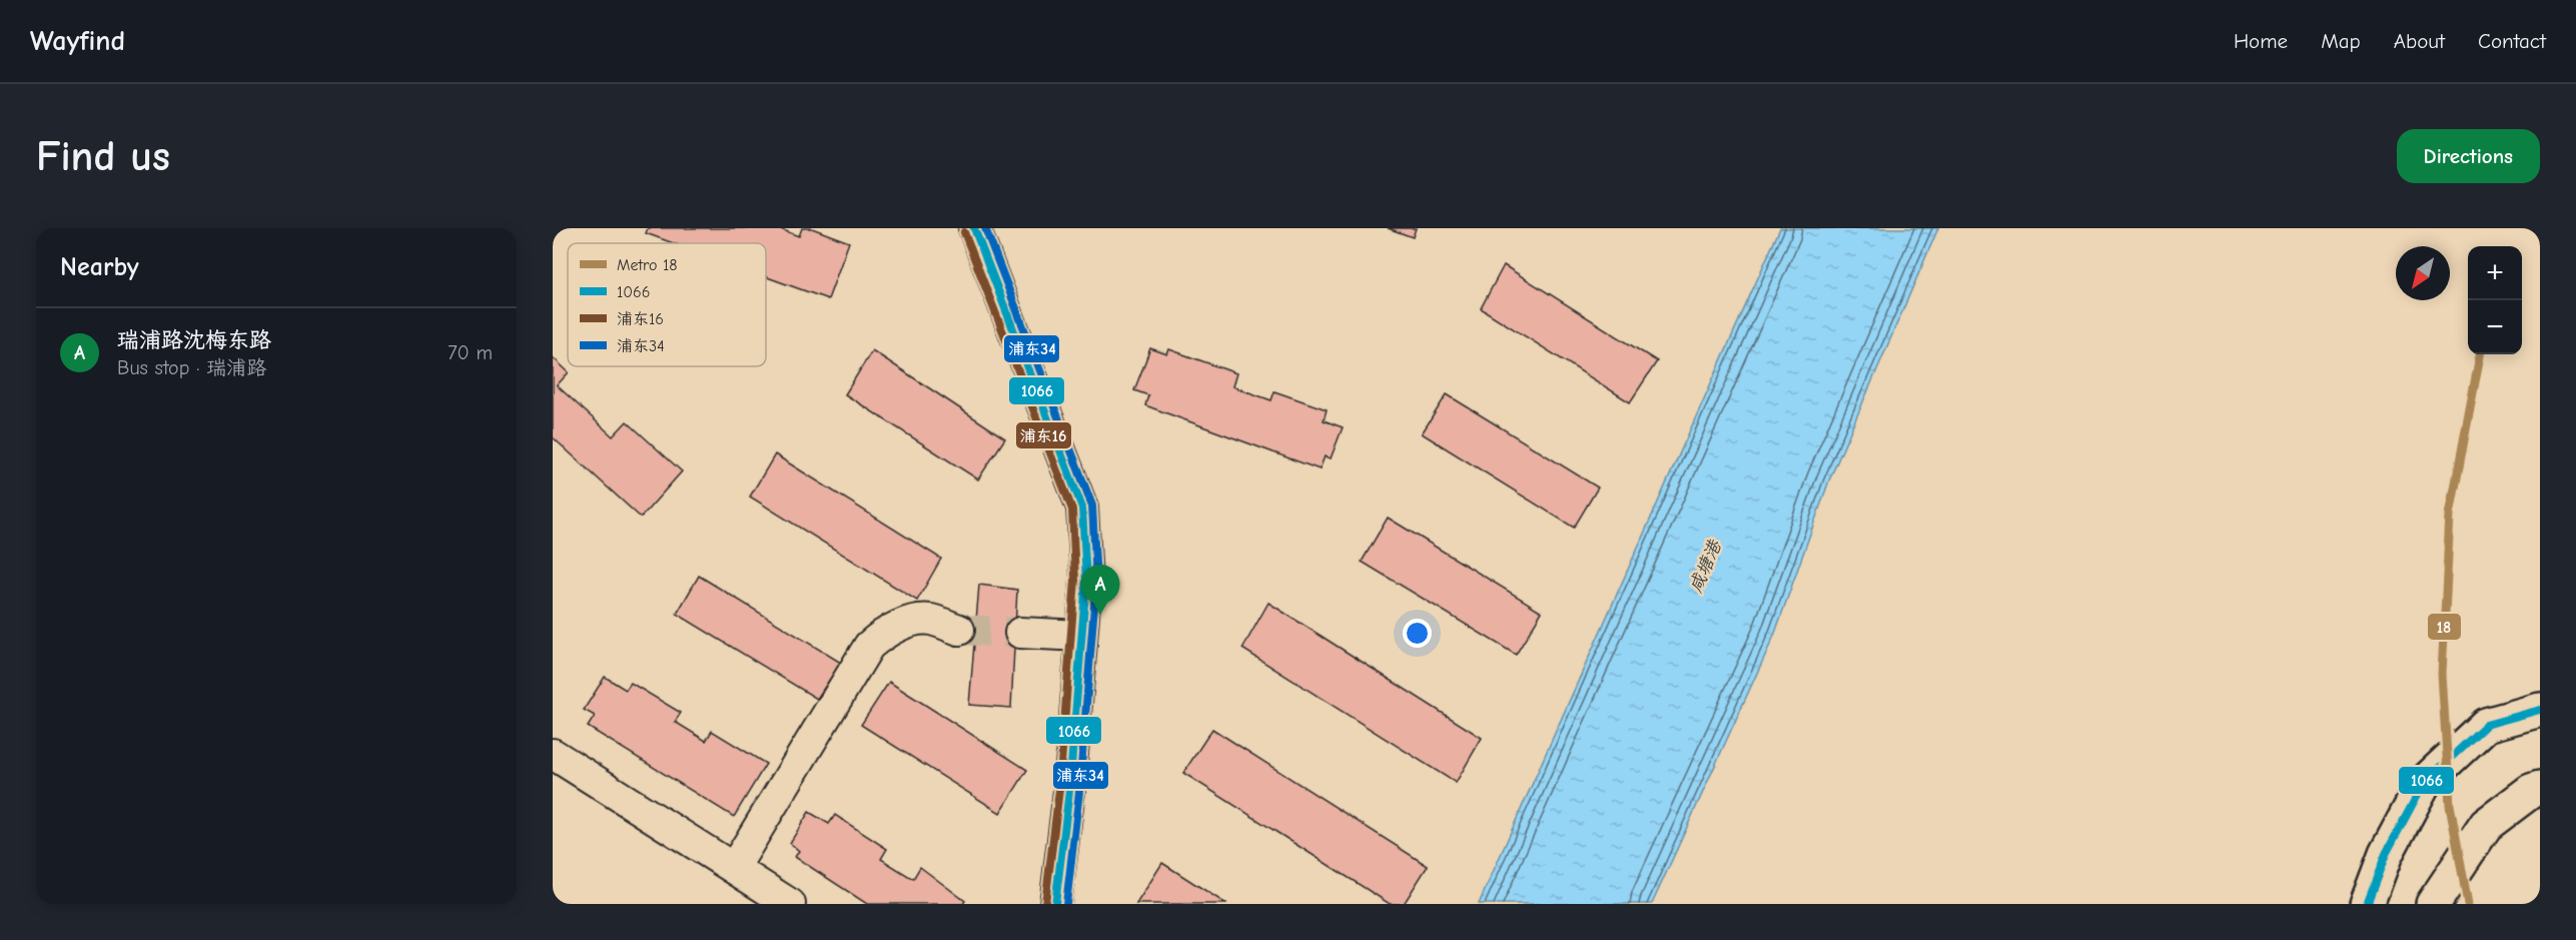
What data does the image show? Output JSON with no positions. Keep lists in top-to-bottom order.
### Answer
{
  "water": ["咸塘港"],
  "lines": [
    "transit line 1066",
    "transit line 浦东34",
    "transit line 浦东16",
    "metro line 18"
  ],
  "legend": [
    "Metro 18",
    "1066",
    "浦东16",
    "浦东34"
  ],
  "north": "bottom left",
  "page": {
    "header": "Wayfind",
    "nav": [
      "Home",
      "Map",
      "About",
      "Contact"
    ],
    "buttons": "Directions",
    "title": "Find us",
    "heading": "Nearby",
    "map_buttons": ["+", "−"],
    "list": [
      {
        "mark": "A",
        "name": "瑞浦路沈梅东路",
        "note": "Bus stop · 瑞浦路",
        "value": "70 m"
      }
    ],
    "pins": "A"
  }
}
